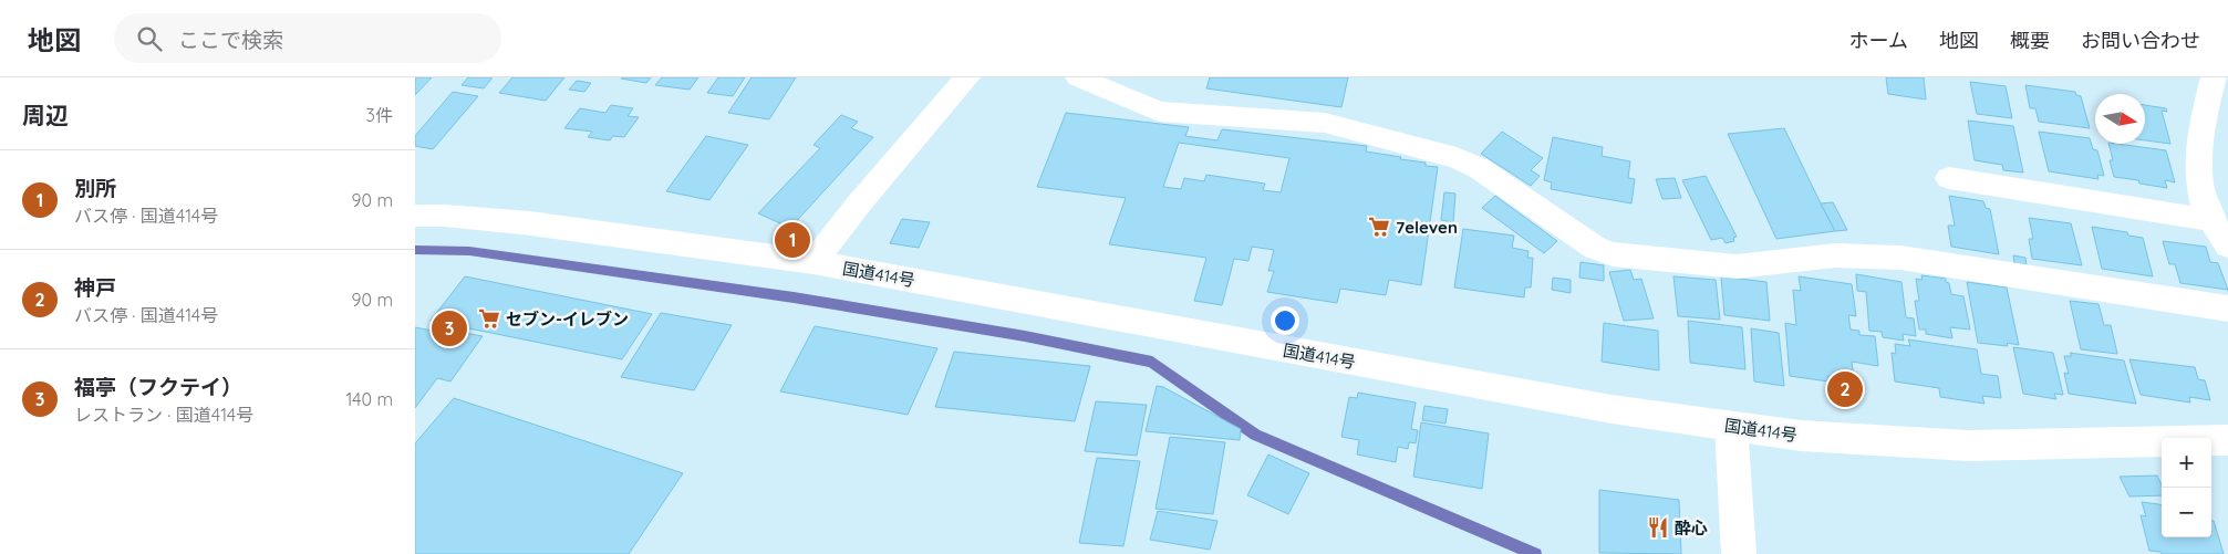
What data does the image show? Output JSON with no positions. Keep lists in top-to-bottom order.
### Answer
{
  "streets": {
    "main road": ["国道414号"]
  },
  "places": {
    "supermarket": ["7eleven", "セブン-イレブン"],
    "restaurant": ["酔心"]
  },
  "north": "right",
  "page": {
    "header": "地図",
    "search": "ここで検索",
    "nav": [
      "ホーム",
      "地図",
      "概要",
      "お問い合わせ"
    ],
    "heading": ["周辺", "3件"],
    "list": [
      {
        "mark": "1",
        "name": "別所",
        "note": "バス停 · 国道414号",
        "value": "90 m"
      },
      {
        "mark": "2",
        "name": "神戸",
        "note": "バス停 · 国道414号",
        "value": "90 m"
      },
      {
        "mark": "3",
        "name": "福亭（フクテイ）",
        "note": "レストラン · 国道414号",
        "value": "140 m"
      }
    ],
    "pins": ["1", "3", "2"],
    "map_buttons": ["+", "−"]
  }
}
